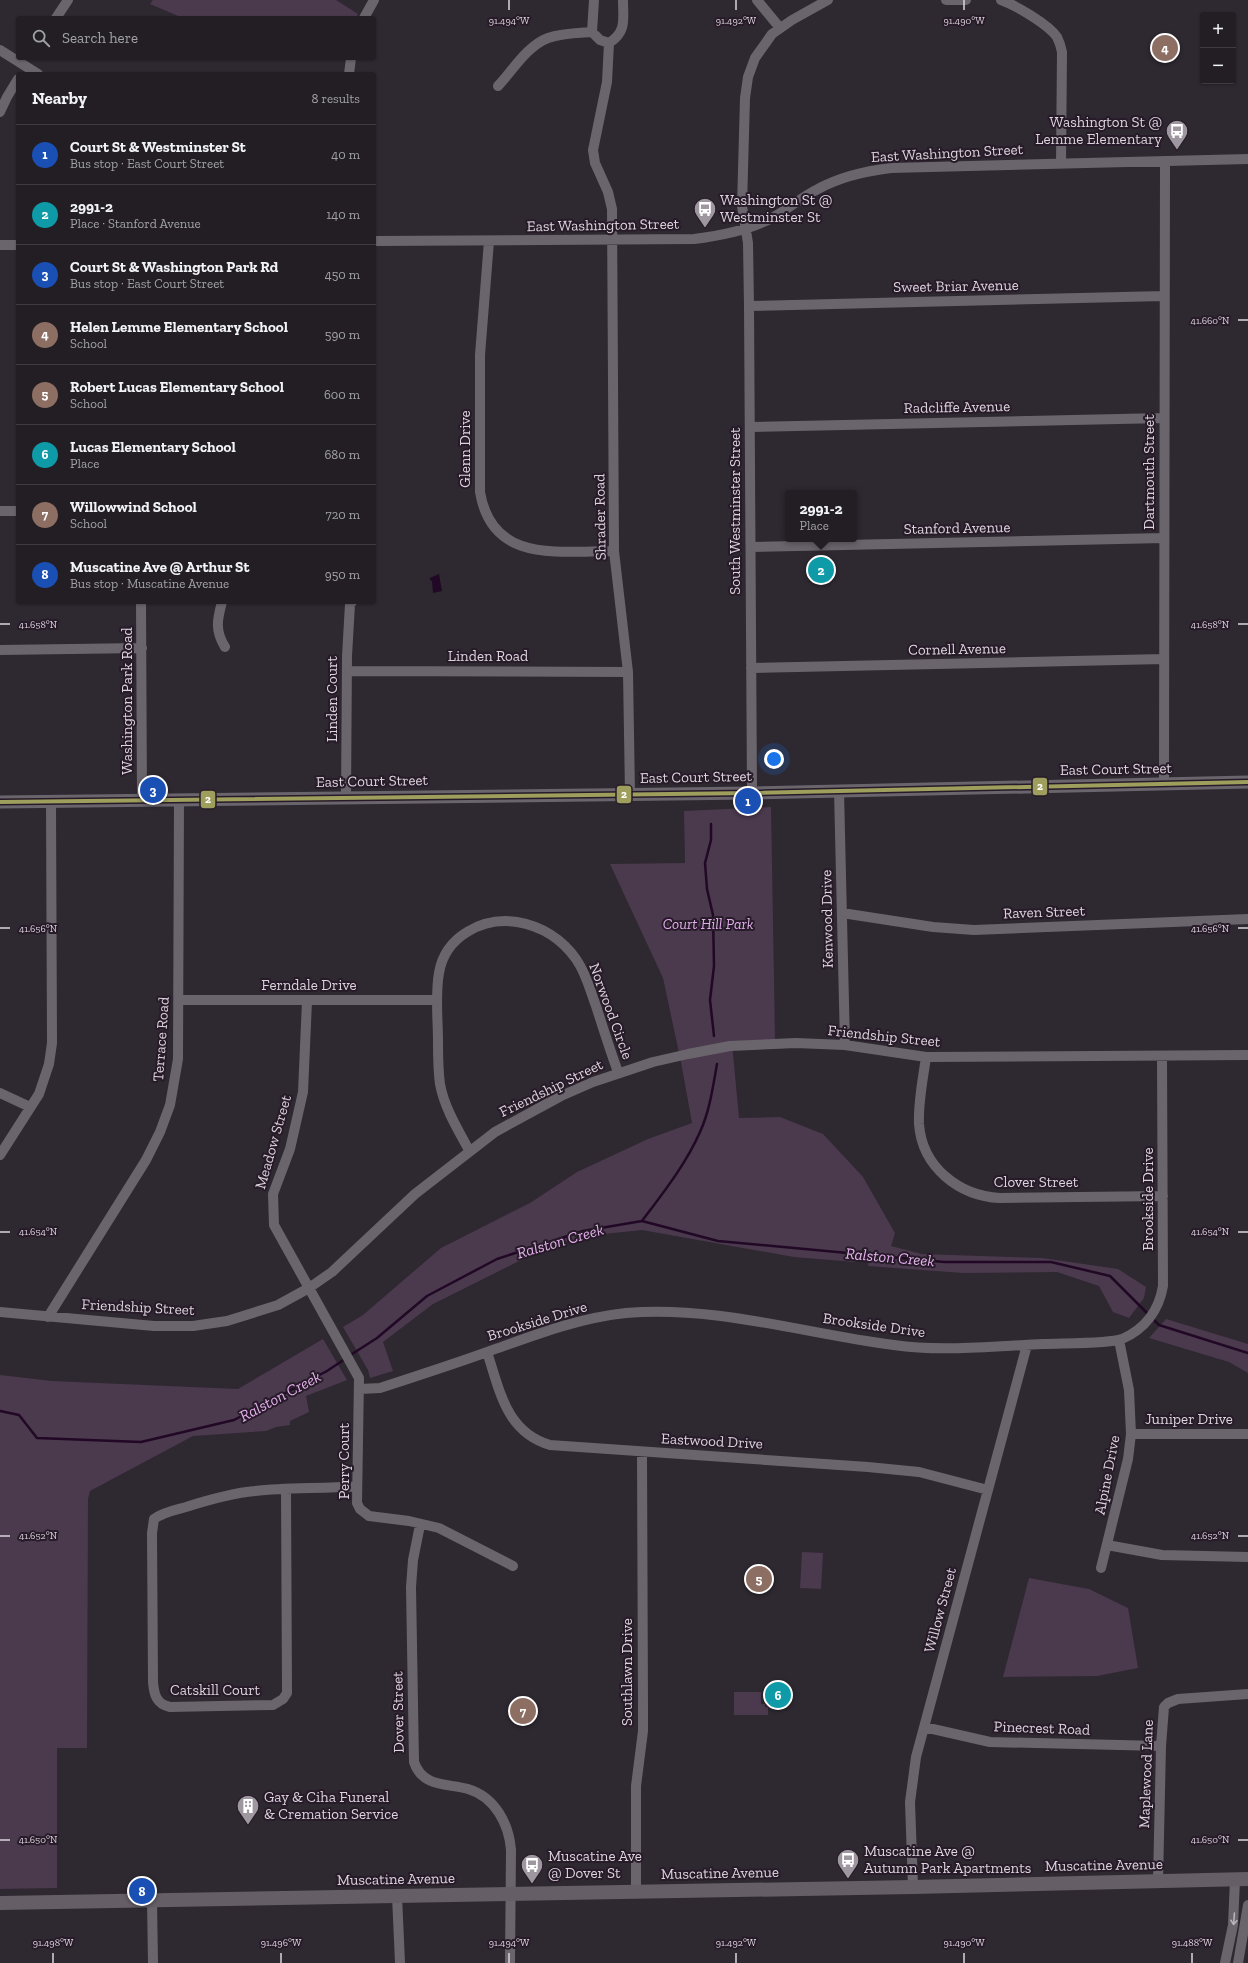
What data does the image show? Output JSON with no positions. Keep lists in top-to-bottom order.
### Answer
{
  "streets": {
    "main road": ["Muscatine Avenue"],
    "street": [
      "East Washington Street",
      "Sweet Briar Avenue",
      "Radcliffe Avenue",
      "Glenn Drive",
      "Dartmouth Street",
      "South Westminster Street",
      "Shrader Road",
      "Stanford Avenue",
      "Cornell Avenue",
      "Linden Road",
      "Linden Court",
      "Washington Park Road",
      "East Court Street",
      "Raven Street",
      "Kenwood Drive",
      "Ferndale Drive",
      "Norwood Circle",
      "Friendship Street",
      "Terrace Road",
      "Meadow Street",
      "Clover Street",
      "Brookside Drive",
      "Juniper Drive",
      "Eastwood Drive",
      "Perry Court",
      "Alpine Drive",
      "Willow Street",
      "Southlawn Drive",
      "Catskill Court",
      "Dover Street",
      "Pinecrest Road",
      "Maplewood Lane"
    ]
  },
  "crossings": [
    ["East Washington Street", "Glenn Drive"],
    ["East Washington Street", "Dartmouth Street"],
    ["East Washington Street", "South Westminster Street"],
    ["East Washington Street", "Shrader Road"],
    ["Sweet Briar Avenue", "Dartmouth Street"],
    ["Sweet Briar Avenue", "South Westminster Street"],
    ["Radcliffe Avenue", "Dartmouth Street"],
    ["Radcliffe Avenue", "South Westminster Street"],
    ["Glenn Drive", "Shrader Road"],
    ["Dartmouth Street", "Stanford Avenue"],
    ["Dartmouth Street", "Cornell Avenue"],
    ["Dartmouth Street", "East Court Street"],
    ["South Westminster Street", "Stanford Avenue"],
    ["South Westminster Street", "Cornell Avenue"],
    ["South Westminster Street", "East Court Street"],
    ["Shrader Road", "Linden Road"],
    ["Shrader Road", "East Court Street"],
    ["Linden Road", "Linden Court"],
    ["Linden Court", "East Court Street"],
    ["Washington Park Road", "East Court Street"],
    ["East Court Street", "Kenwood Drive"],
    ["East Court Street", "Terrace Road"],
    ["Raven Street", "Kenwood Drive"],
    ["Kenwood Drive", "Friendship Street"],
    ["Ferndale Drive", "Norwood Circle"],
    ["Ferndale Drive", "Terrace Road"],
    ["Ferndale Drive", "Meadow Street"],
    ["Norwood Circle", "Friendship Street"],
    ["Friendship Street", "Terrace Road"],
    ["Friendship Street", "Meadow Street"],
    ["Friendship Street", "Clover Street"],
    ["Friendship Street", "Brookside Drive"],
    ["Meadow Street", "Brookside Drive"],
    ["Meadow Street", "Perry Court"],
    ["Clover Street", "Brookside Drive"],
    ["Brookside Drive", "Eastwood Drive"],
    ["Brookside Drive", "Perry Court"],
    ["Brookside Drive", "Alpine Drive"],
    ["Brookside Drive", "Willow Street"],
    ["Juniper Drive", "Alpine Drive"],
    ["Eastwood Drive", "Willow Street"],
    ["Eastwood Drive", "Southlawn Drive"],
    ["Perry Court", "Catskill Court"],
    ["Perry Court", "Dover Street"],
    ["Willow Street", "Pinecrest Road"],
    ["Willow Street", "Muscatine Avenue"],
    ["Southlawn Drive", "Muscatine Avenue"],
    ["Dover Street", "Muscatine Avenue"],
    ["Pinecrest Road", "Maplewood Lane"],
    ["Maplewood Lane", "Muscatine Avenue"]
  ],
  "water": ["Ralston Creek"],
  "parks": ["Court Hill Park"],
  "places": {
    "bus stop": [
      "Washington St @ Lemme Elementary",
      "Washington St @ Westminster St",
      "Muscatine Ave @ Autumn Park Apartments",
      "Muscatine Ave @ Dover St"
    ],
    "building": ["Gay & Ciha Funeral & Cremation Service"]
  },
  "lines": ["transit line 2"],
  "page": {
    "map_buttons": ["+", "−"],
    "search": "Search here",
    "pins": [
      "4",
      "2",
      "3",
      "1",
      "5",
      "6",
      "7",
      "8"
    ],
    "heading": ["Nearby", "8 results"],
    "list": [
      {
        "mark": "1",
        "name": "Court St & Westminster St",
        "note": "Bus stop · East Court Street",
        "value": "40 m"
      },
      {
        "mark": "2",
        "name": "2991-2",
        "note": "Place · Stanford Avenue",
        "value": "140 m"
      },
      {
        "mark": "3",
        "name": "Court St & Washington Park Rd",
        "note": "Bus stop · East Court Street",
        "value": "450 m"
      },
      {
        "mark": "4",
        "name": "Helen Lemme Elementary School",
        "note": "School",
        "value": "590 m"
      },
      {
        "mark": "5",
        "name": "Robert Lucas Elementary School",
        "note": "School",
        "value": "600 m"
      },
      {
        "mark": "6",
        "name": "Lucas Elementary School",
        "note": "Place",
        "value": "680 m"
      },
      {
        "mark": "7",
        "name": "Willowwind School",
        "note": "School",
        "value": "720 m"
      },
      {
        "mark": "8",
        "name": "Muscatine Ave @ Arthur St",
        "note": "Bus stop · Muscatine Avenue",
        "value": "950 m"
      }
    ],
    "popup": ["2991-2", "Place"]
  },
  "coordinates": [
    "91.494°W",
    "91.492°W",
    "91.490°W",
    "41.660°N",
    "41.658°N",
    "41.656°N",
    "41.654°N",
    "41.652°N",
    "41.650°N",
    "91.498°W",
    "91.496°W",
    "91.488°W"
  ]
}
